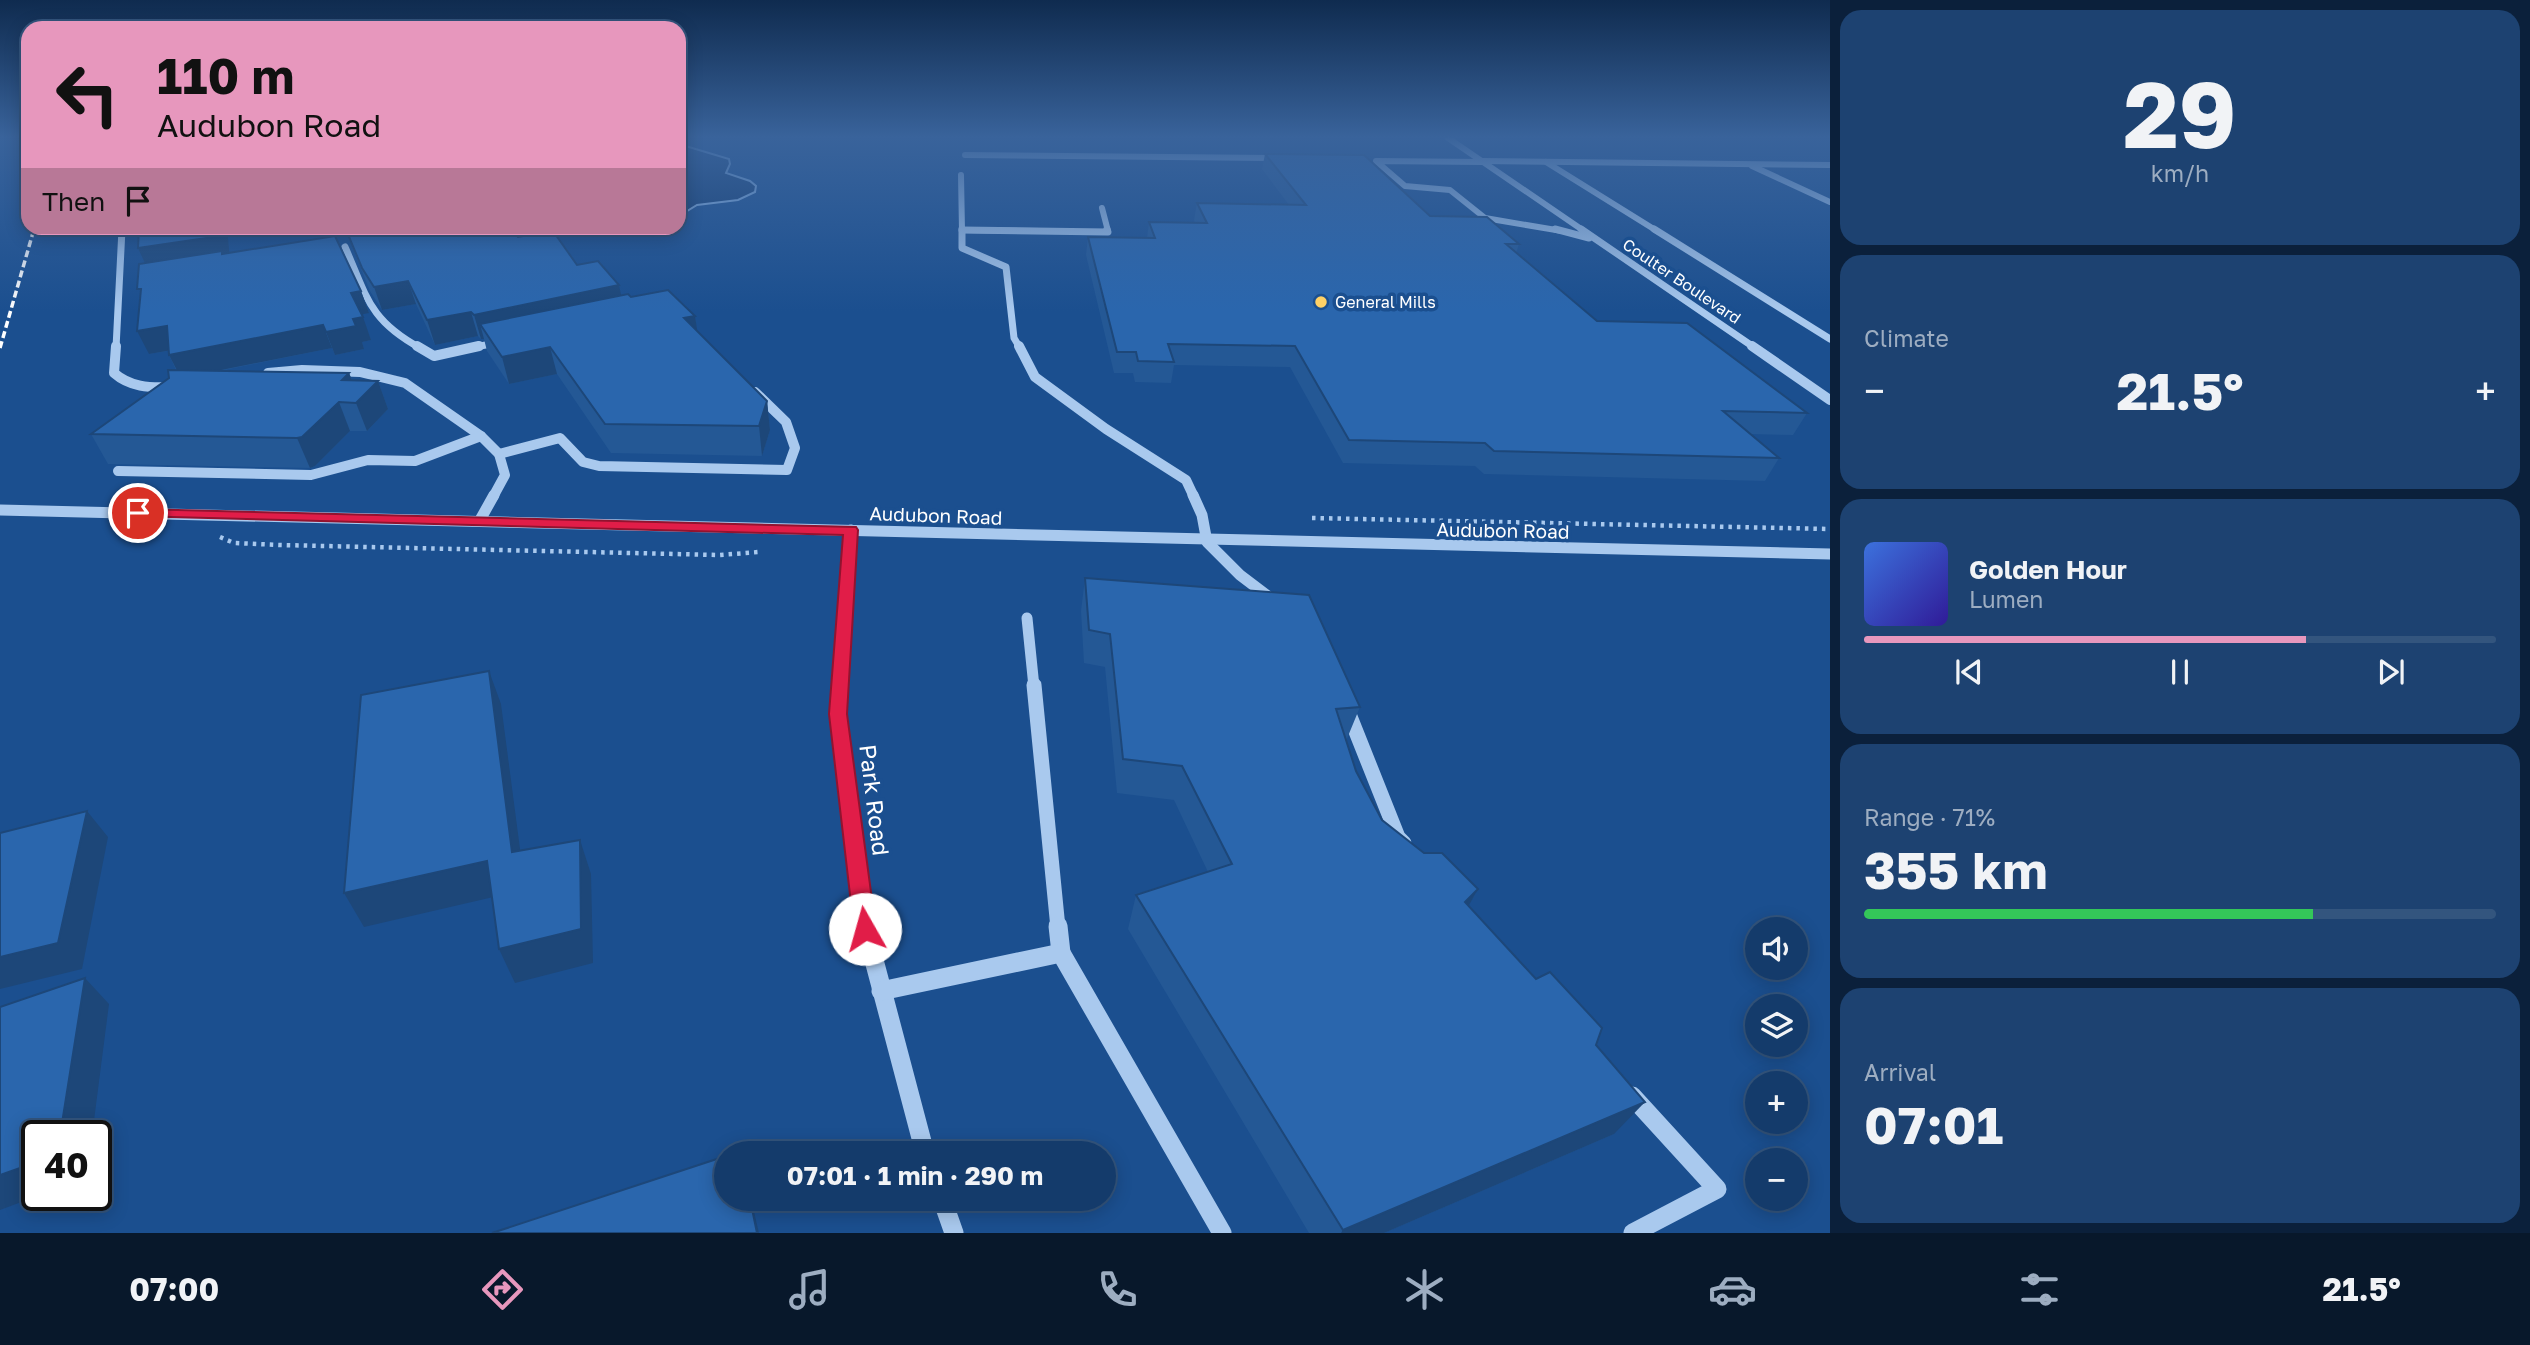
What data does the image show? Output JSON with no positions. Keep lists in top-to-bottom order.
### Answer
{
  "streets": {
    "street": ["Coulter Boulevard", "Audubon Road", "Park Road"]
  },
  "crossings": [
    ["Audubon Road", "Park Road"]
  ],
  "places": ["General Mills"],
  "page": {
    "tile": [
      ["29", "km/h"],
      "Climate",
      ["Range · 71%", "355 km"],
      ["Arrival", "07:01"]
    ],
    "turn": ["110 m", "Audubon Road"],
    "then": "Then",
    "heat": ["−", "21.5°", "+"],
    "song": ["Golden Hour", "Lumen"],
    "map_buttons": ["+", "−"],
    "limit": "40",
    "trip": "07:01 · 1 min · 290 m",
    "tabs": ["07:00", "21.5°"]
  }
}
